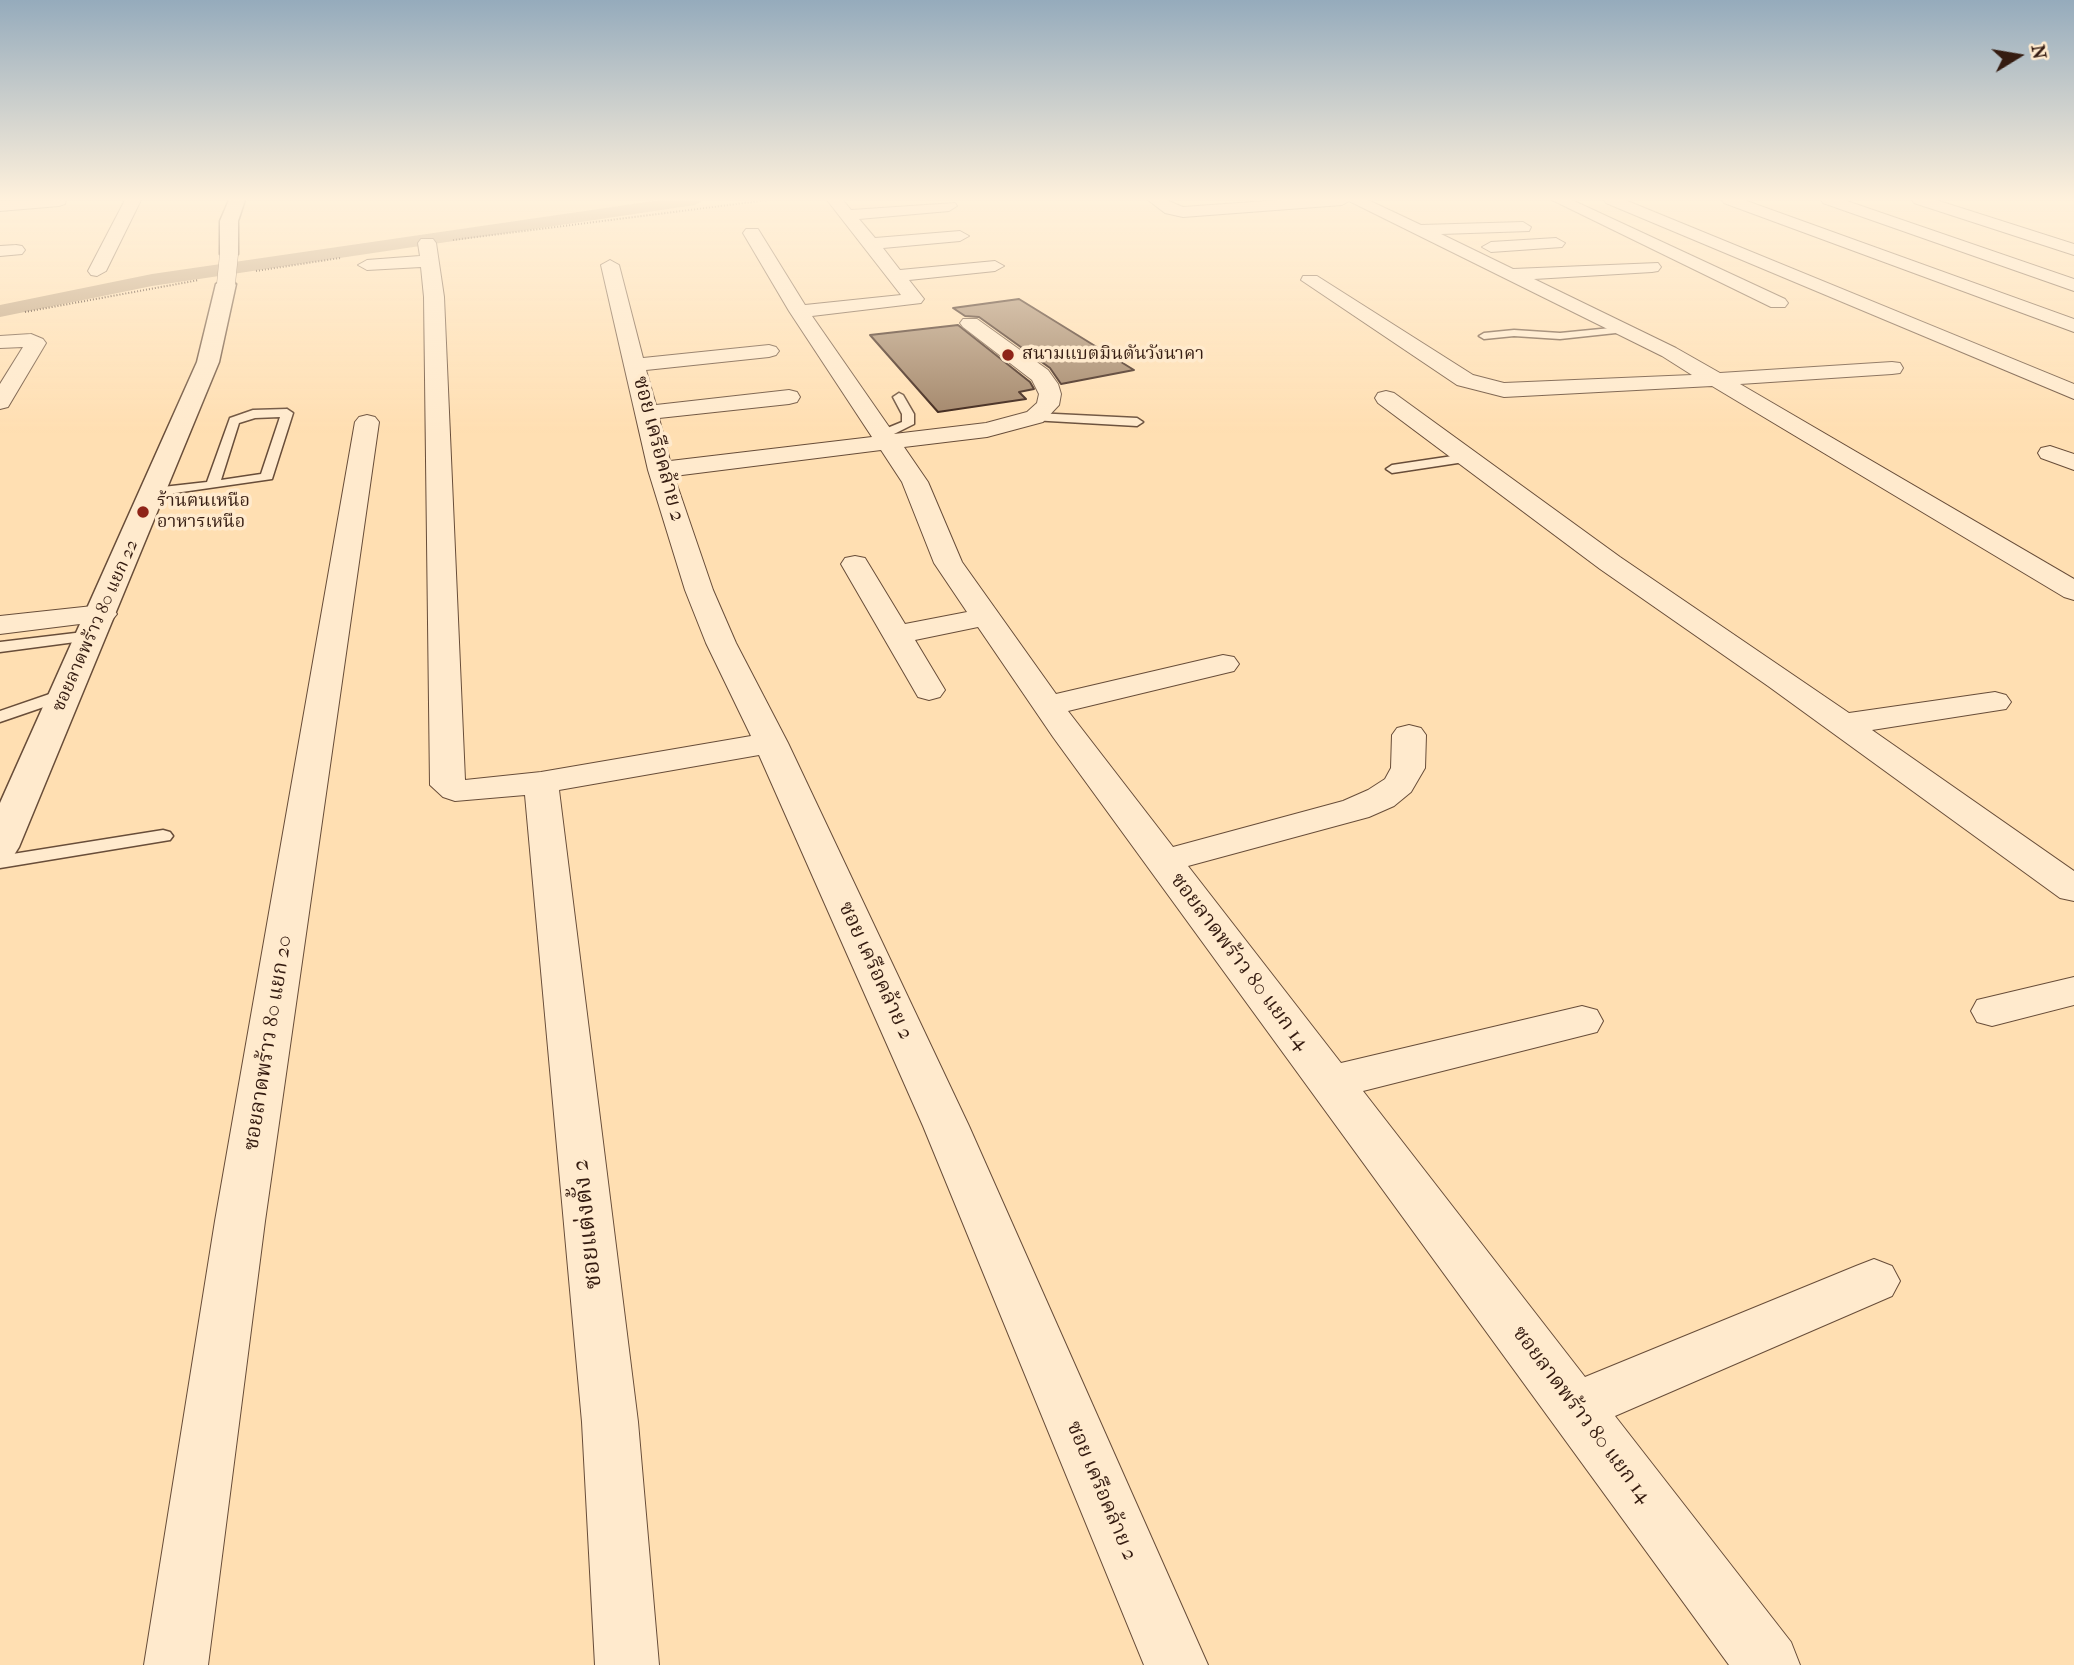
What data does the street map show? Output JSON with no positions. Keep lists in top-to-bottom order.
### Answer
{
  "streets": {
    "street": [
      "ซอย เครือคล้าย 2",
      "ซอยลาดพร้าว 80 แยก 22",
      "ซอยลาดพร้าว 80 แยก 14",
      "ซอยลาดพร้าว 80 แยก 20",
      "ซอยแต่งตั้ง 2"
    ]
  },
  "places": ["สนามแบตมินตันวังนาคา", "ร้านฅนเหนือ อาหารเหนือ"],
  "north": "right"
}
